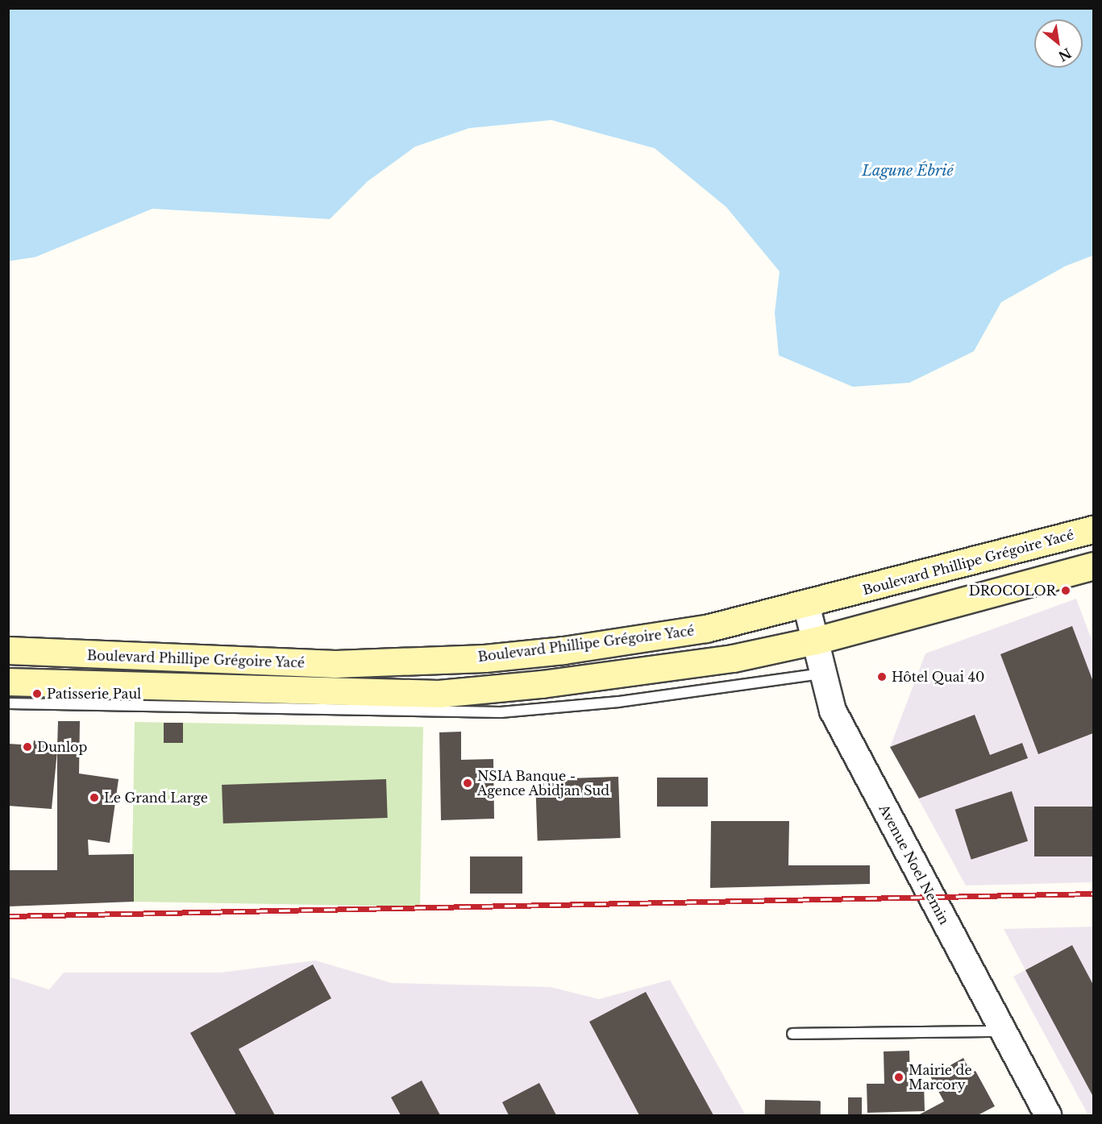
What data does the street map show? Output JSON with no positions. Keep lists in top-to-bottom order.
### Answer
{
  "streets": {
    "main road": ["Boulevard Phillipe Grégoire Yacé"],
    "street": ["Avenue Noel Nemin"]
  },
  "crossings": [
    ["Boulevard Phillipe Grégoire Yacé", "Avenue Noel Nemin"]
  ],
  "water": ["Lagune Ébrié"],
  "places": [
    "DROCOLOR",
    "Hôtel Quai 40",
    "Patisserie Paul",
    "Dunlop",
    "NSIA Banque - Agence Abidjan Sud",
    "Le Grand Large",
    "Mairie de Marcory"
  ],
  "north": "bottom right"
}
